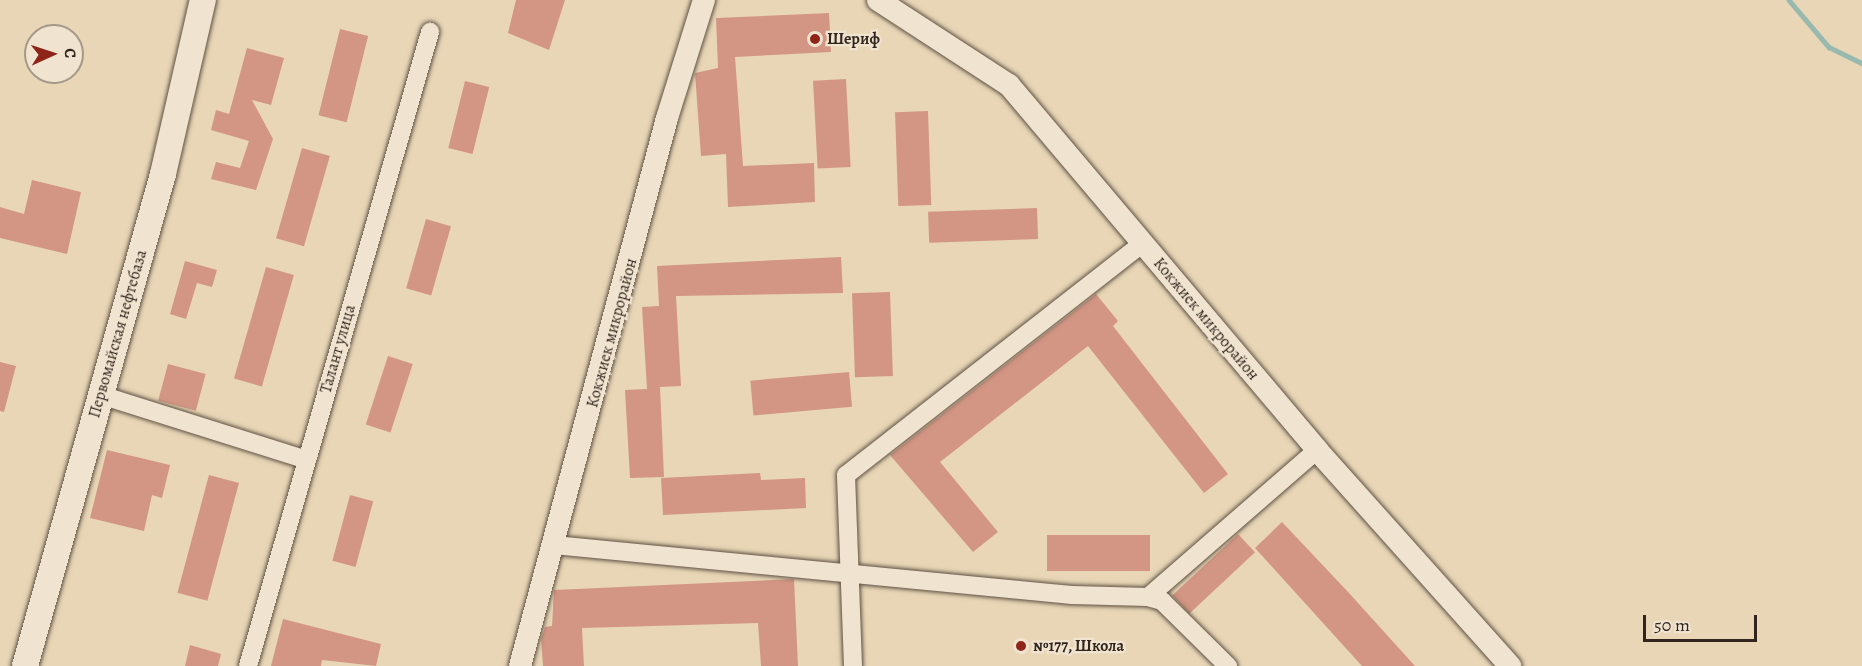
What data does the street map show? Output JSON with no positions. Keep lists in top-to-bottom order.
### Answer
{
  "streets": {
    "main road": ["Первомайская нефтебаза"],
    "street": ["Кокжиек микрорайон", "Талант улица"]
  },
  "places": ["Шериф", "№177, Школа"],
  "scale_bar": "50 m",
  "north": "right"
}
